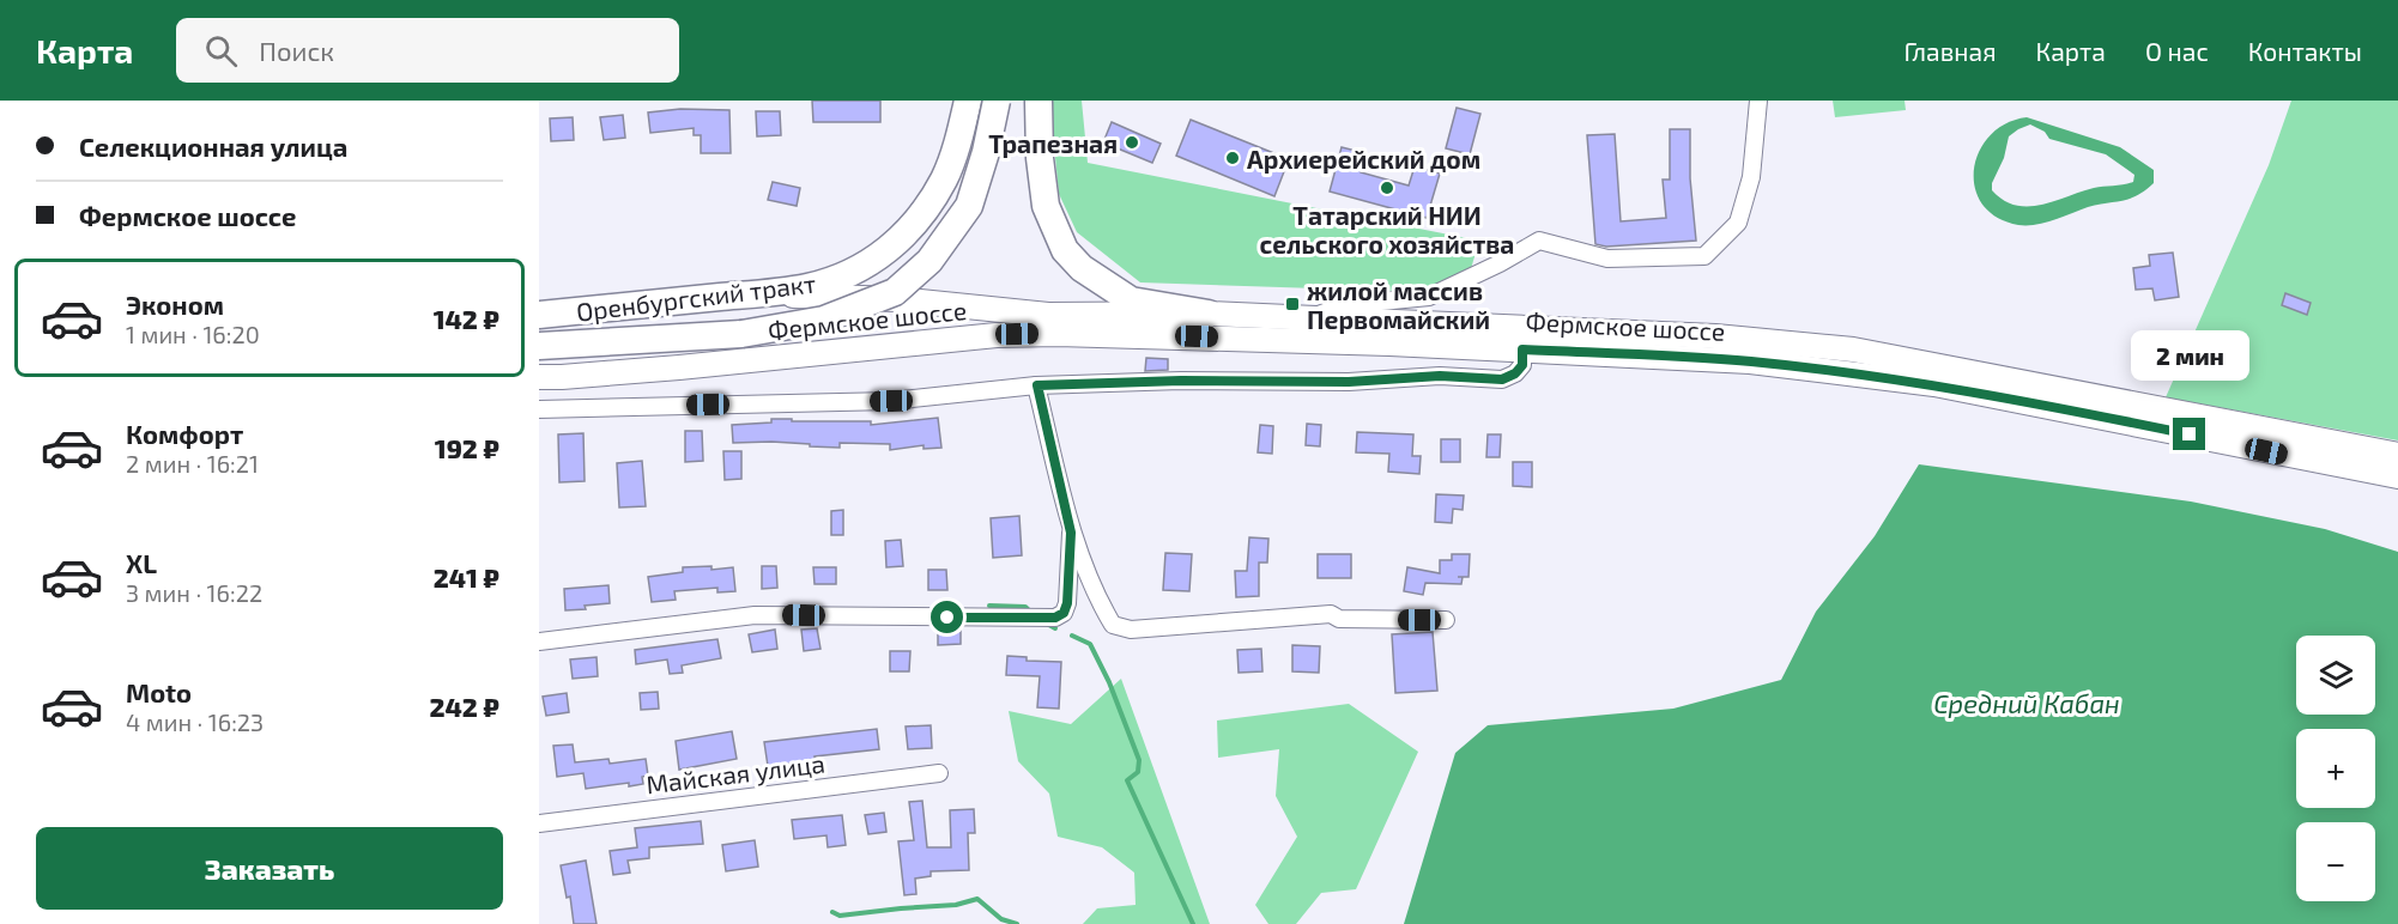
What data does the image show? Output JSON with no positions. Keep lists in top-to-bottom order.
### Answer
{
  "streets": {
    "main road": ["Оренбургский тракт", "Фермское шоссе"],
    "street": ["Майская улица"]
  },
  "crossings": [
    ["Оренбургский тракт", "Фермское шоссе"]
  ],
  "water": ["Средний Кабан"],
  "places": {
    "other": ["Трапезная", "Архиерейский дом", "Татарский НИИ сельского хозяйства"],
    "transit": ["жилой массив Первомайский"]
  },
  "page": {
    "header": "Карта",
    "search": "Поиск",
    "nav": [
      "Главная",
      "Карта",
      "О нас",
      "Контакты"
    ],
    "banner": ["Селекционная улица", "Фермское шоссе"],
    "list": [
      {
        "name": "Эконом",
        "note": "1 мин · 16:20",
        "value": "142 ₽"
      },
      {
        "name": "Комфорт",
        "note": "2 мин · 16:21",
        "value": "192 ₽"
      },
      {
        "name": "XL",
        "note": "3 мин · 16:22",
        "value": "241 ₽"
      },
      {
        "name": "Moto",
        "note": "4 мин · 16:23",
        "value": "242 ₽"
      }
    ],
    "bubble": "2 мин",
    "map_buttons": ["+", "−"],
    "buttons": "Заказать"
  }
}
